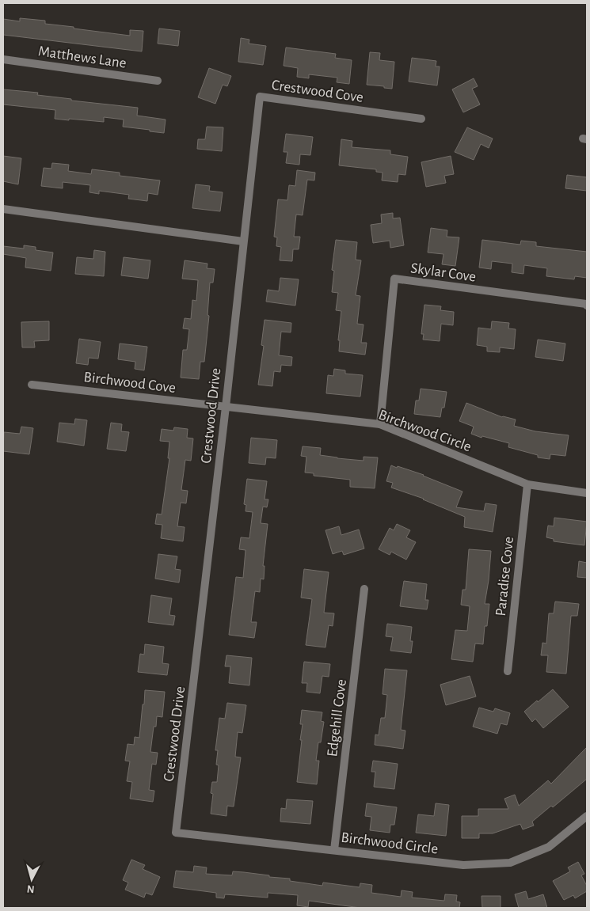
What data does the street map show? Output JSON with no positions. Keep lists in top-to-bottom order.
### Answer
{
  "streets": {
    "street": [
      "Matthews Lane",
      "Crestwood Cove",
      "Skylar Cove",
      "Birchwood Cove",
      "Crestwood Drive",
      "Birchwood Circle",
      "Paradise Cove",
      "Edgehill Cove"
    ]
  },
  "crossings": [
    ["Crestwood Cove", "Crestwood Drive"],
    ["Skylar Cove", "Birchwood Circle"],
    ["Birchwood Cove", "Crestwood Drive"],
    ["Birchwood Cove", "Birchwood Circle"],
    ["Crestwood Drive", "Birchwood Circle"],
    ["Birchwood Circle", "Paradise Cove"],
    ["Birchwood Circle", "Edgehill Cove"]
  ],
  "north": "bottom"
}
